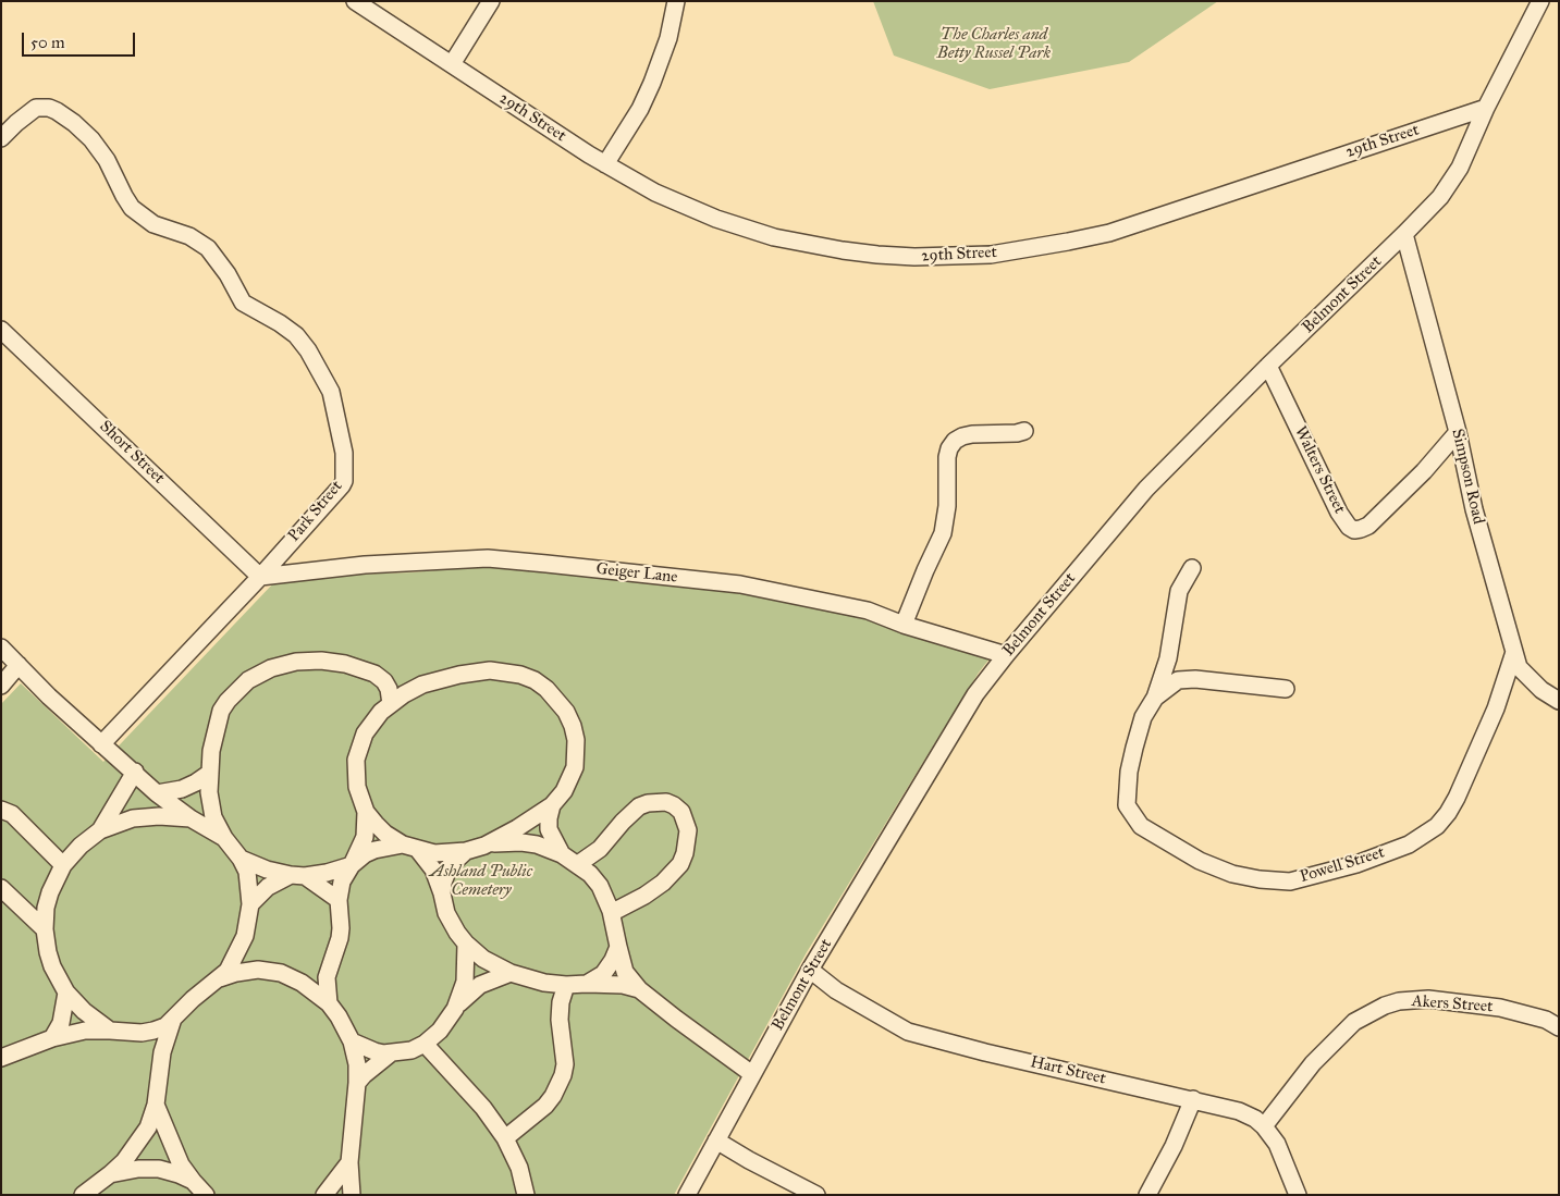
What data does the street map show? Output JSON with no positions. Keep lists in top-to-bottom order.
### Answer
{
  "streets": {
    "street": [
      "29th Street",
      "Belmont Street",
      "Short Street",
      "Walters Street",
      "Simpson Road",
      "Park Street",
      "Geiger Lane",
      "Powell Street",
      "Akers Street",
      "Hart Street"
    ]
  },
  "crossings": [
    ["29th Street", "Belmont Street"],
    ["Belmont Street", "Walters Street"],
    ["Belmont Street", "Simpson Road"],
    ["Belmont Street", "Geiger Lane"],
    ["Belmont Street", "Hart Street"],
    ["Short Street", "Park Street"],
    ["Short Street", "Geiger Lane"],
    ["Walters Street", "Simpson Road"],
    ["Simpson Road", "Powell Street"],
    ["Park Street", "Geiger Lane"],
    ["Akers Street", "Hart Street"]
  ],
  "parks": ["The Charles and Betty Russel Park", "Ashland Public Cemetery"],
  "scale_bar": "50 m"
}
